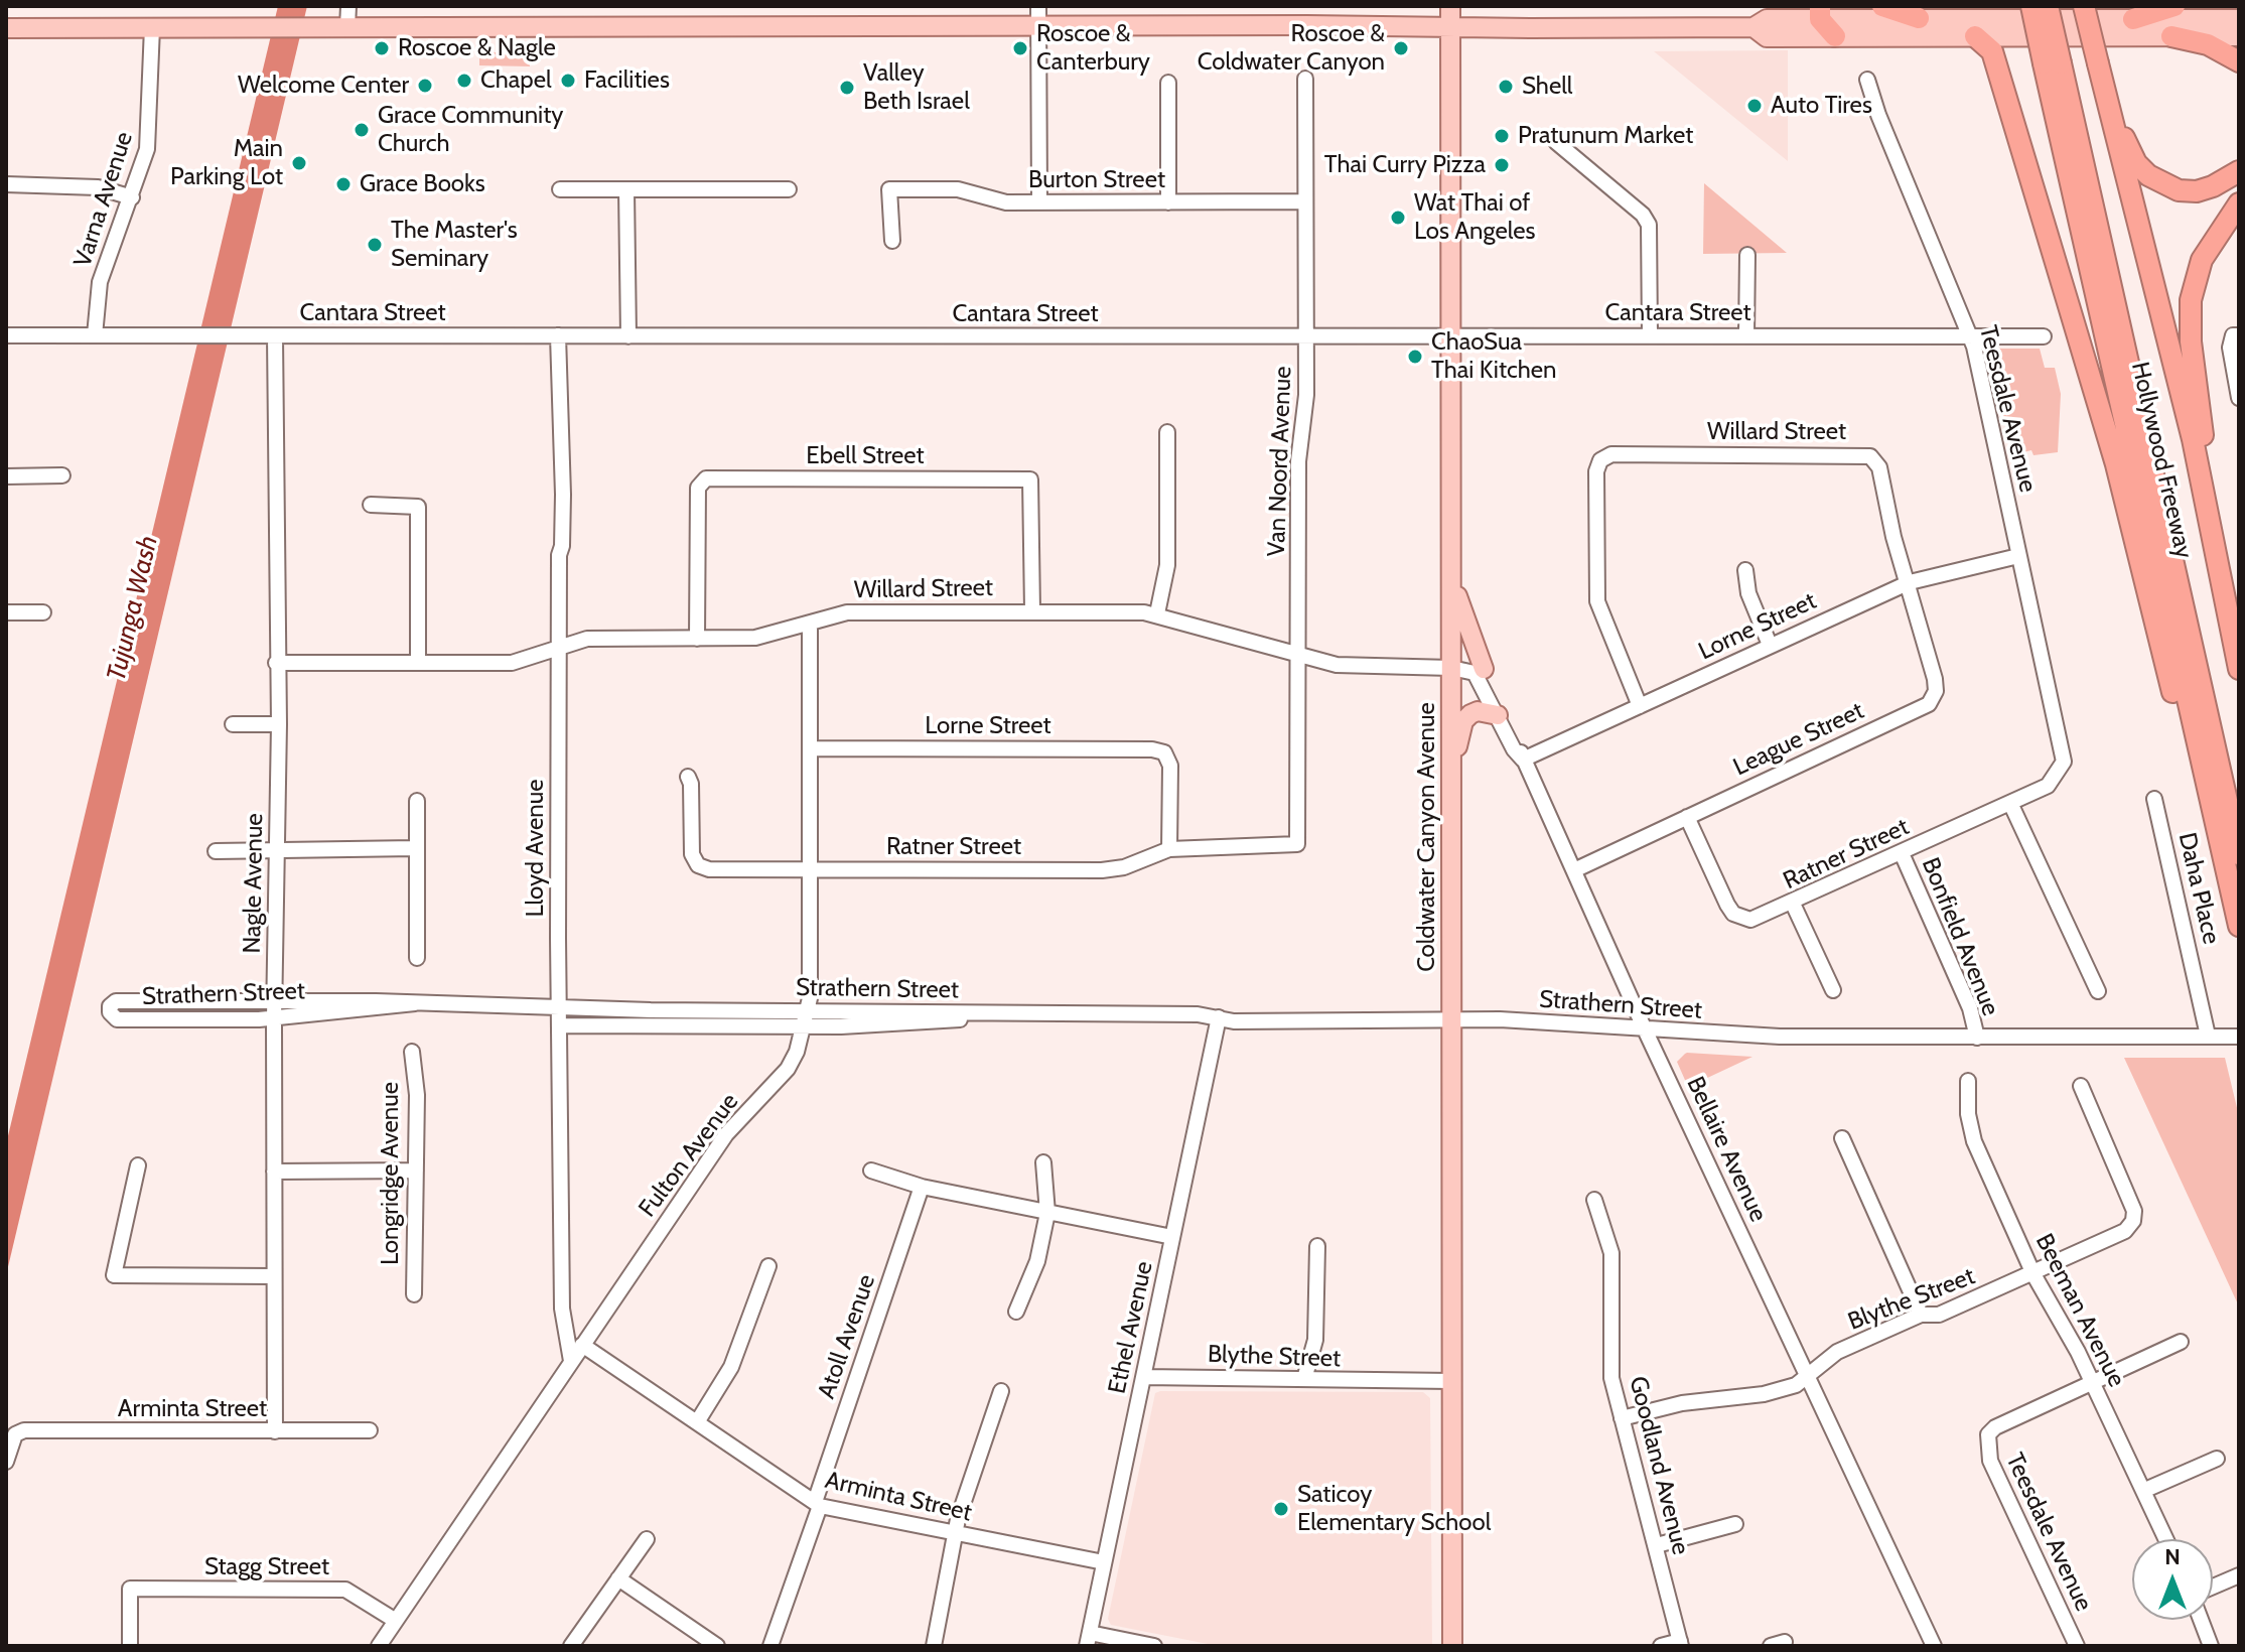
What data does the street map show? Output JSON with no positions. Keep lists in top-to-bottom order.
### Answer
{
  "streets": {
    "highway": ["Hollywood Freeway"],
    "main road": ["Coldwater Canyon Avenue"],
    "street": [
      "Burton Street",
      "Varna Avenue",
      "Cantara Street",
      "Teesdale Avenue",
      "Willard Street",
      "Ebell Street",
      "Van Noord Avenue",
      "Lorne Street",
      "League Street",
      "Ratner Street",
      "Lloyd Avenue",
      "Nagle Avenue",
      "Daha Place",
      "Bonfield Avenue",
      "Strathern Street",
      "Bellaire Avenue",
      "Fulton Avenue",
      "Longridge Avenue",
      "Blythe Street",
      "Beeman Avenue",
      "Ethel Avenue",
      "Atoll Avenue",
      "Arminta Street",
      "Goodland Avenue",
      "Stagg Street"
    ]
  },
  "crossings": [
    ["Burton Street", "Van Noord Avenue"],
    ["Varna Avenue", "Cantara Street"],
    ["Cantara Street", "Teesdale Avenue"],
    ["Cantara Street", "Van Noord Avenue"],
    ["Cantara Street", "Coldwater Canyon Avenue"],
    ["Cantara Street", "Lloyd Avenue"],
    ["Cantara Street", "Nagle Avenue"],
    ["Teesdale Avenue", "Lorne Street"],
    ["Teesdale Avenue", "Ratner Street"],
    ["Teesdale Avenue", "Beeman Avenue"],
    ["Willard Street", "Ebell Street"],
    ["Willard Street", "Van Noord Avenue"],
    ["Willard Street", "Lorne Street"],
    ["Willard Street", "League Street"],
    ["Willard Street", "Coldwater Canyon Avenue"],
    ["Willard Street", "Lloyd Avenue"],
    ["Willard Street", "Nagle Avenue"],
    ["Willard Street", "Bellaire Avenue"],
    ["Willard Street", "Fulton Avenue"],
    ["Van Noord Avenue", "Ratner Street"],
    ["Lorne Street", "League Street"],
    ["Lorne Street", "Ratner Street"],
    ["Lorne Street", "Bellaire Avenue"],
    ["Lorne Street", "Fulton Avenue"],
    ["League Street", "Ratner Street"],
    ["League Street", "Bellaire Avenue"],
    ["Coldwater Canyon Avenue", "Strathern Street"],
    ["Coldwater Canyon Avenue", "Blythe Street"],
    ["Ratner Street", "Bonfield Avenue"],
    ["Ratner Street", "Fulton Avenue"],
    ["Lloyd Avenue", "Strathern Street"],
    ["Lloyd Avenue", "Fulton Avenue"],
    ["Nagle Avenue", "Strathern Street"],
    ["Nagle Avenue", "Arminta Street"],
    ["Daha Place", "Strathern Street"],
    ["Bonfield Avenue", "Strathern Street"],
    ["Strathern Street", "Bellaire Avenue"],
    ["Strathern Street", "Fulton Avenue"],
    ["Strathern Street", "Ethel Avenue"],
    ["Bellaire Avenue", "Blythe Street"],
    ["Fulton Avenue", "Arminta Street"],
    ["Fulton Avenue", "Stagg Street"],
    ["Blythe Street", "Beeman Avenue"],
    ["Blythe Street", "Ethel Avenue"],
    ["Blythe Street", "Goodland Avenue"],
    ["Ethel Avenue", "Arminta Street"],
    ["Atoll Avenue", "Arminta Street"]
  ],
  "water": ["Tujunga Wash"],
  "places": [
    "Roscoe & Nagle",
    "Roscoe & Canterbury",
    "Roscoe & Coldwater Canyon",
    "Chapel",
    "Facilities",
    "Welcome Center",
    "Shell",
    "Valley Beth Israel",
    "Auto Tires",
    "Grace Community Church",
    "Pratunum Market",
    "Main Parking Lot",
    "Thai Curry Pizza",
    "Grace Books",
    "Wat Thai of Los Angeles",
    "The Master's Seminary",
    "ChaoSua Thai Kitchen",
    "Saticoy Elementary School"
  ],
  "north": "top"
}
